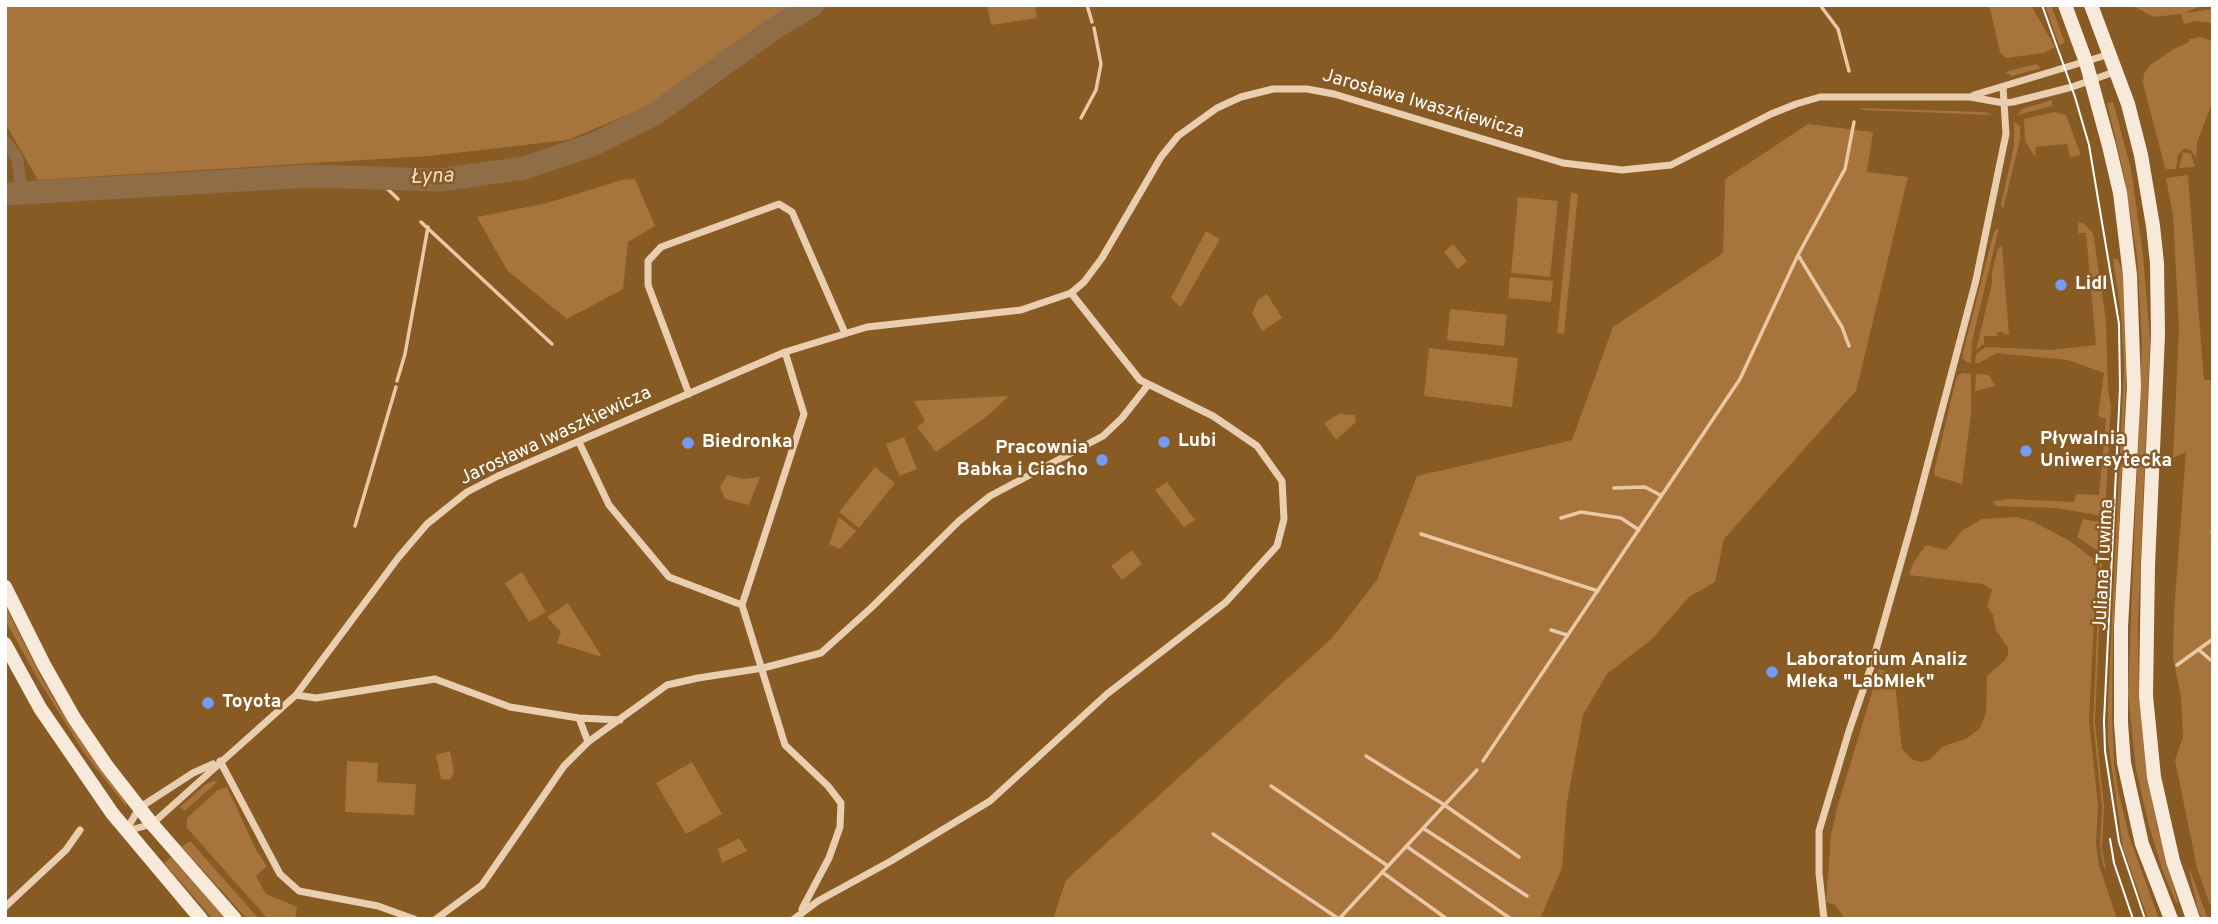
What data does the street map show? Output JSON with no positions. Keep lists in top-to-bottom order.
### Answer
{
  "streets": {
    "main road": ["Juliana Tuwima"],
    "street": ["Jarosława Iwaszkiewicza"]
  },
  "crossings": [
    ["Jarosława Iwaszkiewicza", "Juliana Tuwima"]
  ],
  "water": ["Łyna"],
  "places": [
    "Lidl",
    "Lubi",
    "Biedronka",
    "Pływalnia Uniwersytecka",
    "Pracownia Babka i Ciacho",
    "Laboratorium Analiz Mleka \"LabMlek\"",
    "Toyota"
  ]
}
